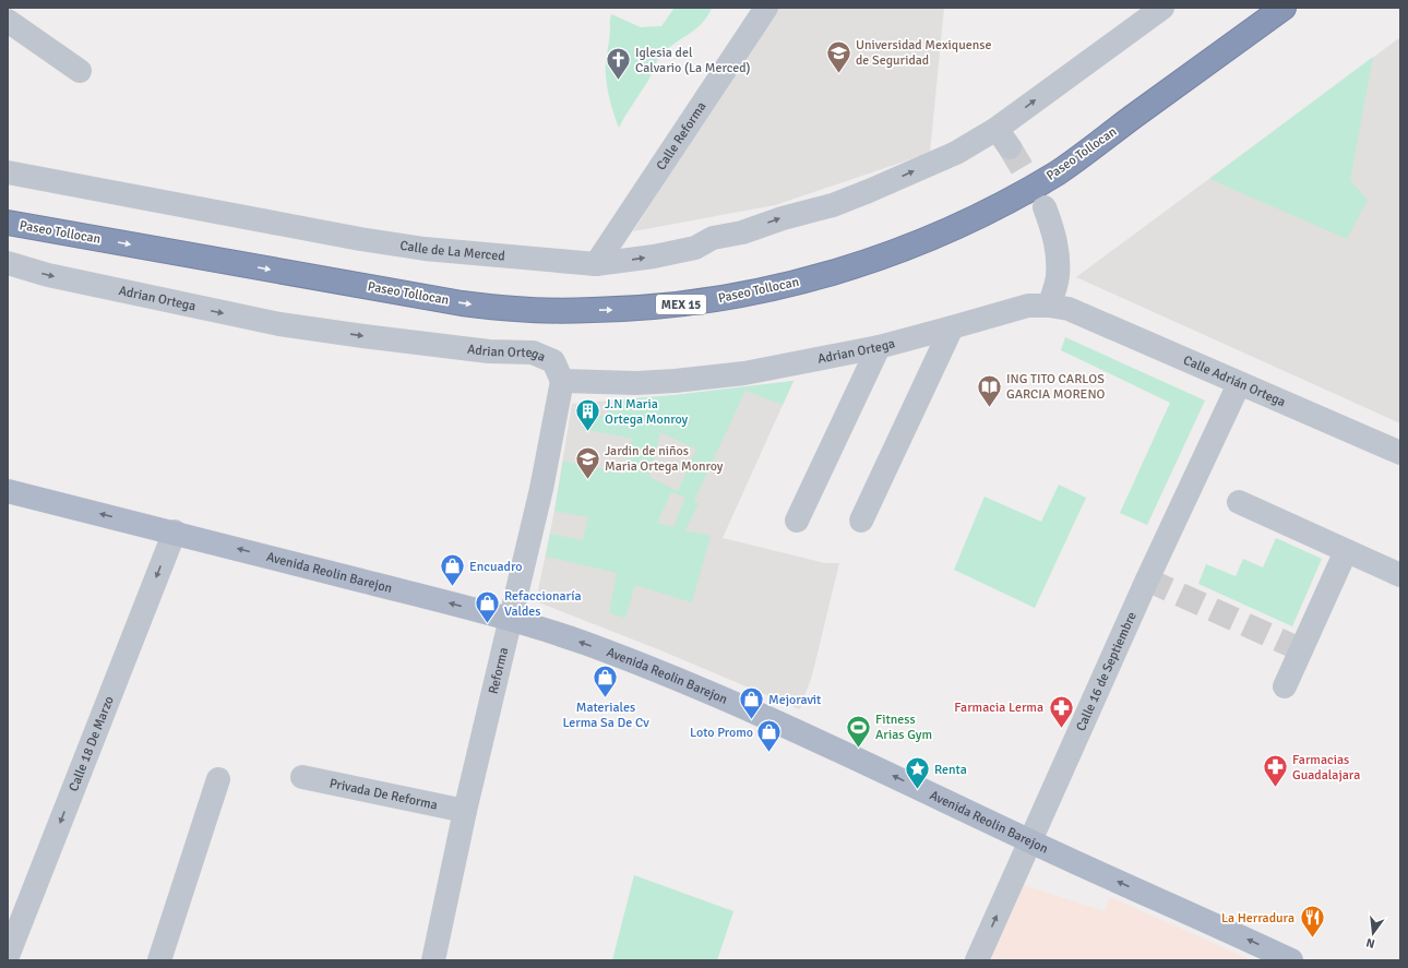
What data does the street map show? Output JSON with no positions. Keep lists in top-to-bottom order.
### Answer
{
  "streets": {
    "highway": ["Paseo Tollocan", "MEX 15"],
    "main road": ["Avenida Reolin Barejon"],
    "street": [
      "Calle Reforma",
      "Calle de La Merced",
      "Adrian Ortega",
      "Calle Adrián Ortega",
      "Reforma",
      "Calle 16 de Septiembre",
      "Calle 18 De Marzo",
      "Privada De Reforma"
    ]
  },
  "crossings": [
    ["Calle Reforma", "Calle de La Merced"],
    ["Adrian Ortega", "Calle Adrián Ortega"],
    ["Adrian Ortega", "Reforma"],
    ["Calle Adrián Ortega", "Calle 16 de Septiembre"],
    ["Avenida Reolin Barejon", "Reforma"],
    ["Avenida Reolin Barejon", "Calle 16 de Septiembre"],
    ["Avenida Reolin Barejon", "Calle 18 De Marzo"],
    ["Reforma", "Privada De Reforma"]
  ],
  "one_way": [
    "Paseo Tollocan",
    "Calle de La Merced",
    "Adrian Ortega",
    "Avenida Reolin Barejon"
  ],
  "places": {
    "school or university": ["Universidad Mexiquense de Seguridad", "Jardin de niños Maria Ortega Monroy"],
    "church": ["Iglesia del Calvario (La Merced)"],
    "library": ["ING TITO CARLOS GARCIA MORENO"],
    "building": ["J.N Maria Ortega Monroy"],
    "shop": [
      "Encuadro",
      "Refaccionaría Valdes",
      "Materiales Lerma Sa De Cv",
      "Mejoravit",
      "Loto Promo"
    ],
    "pharmacy": ["Farmacia Lerma", "Farmacias Guadalajara"],
    "sports": ["Fitness Arias Gym"],
    "place": ["Renta"],
    "restaurant": ["La Herradura"]
  },
  "north": "bottom"
}
